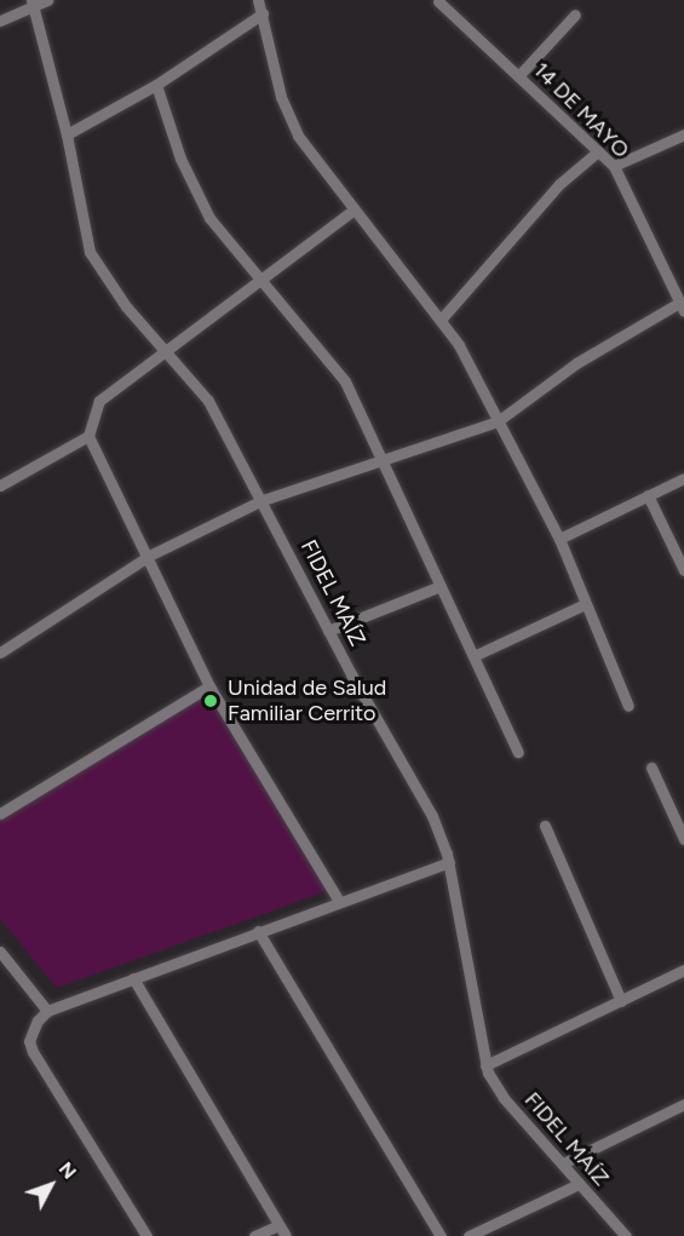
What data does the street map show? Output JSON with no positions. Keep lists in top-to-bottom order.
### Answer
{
  "streets": {
    "street": ["14 DE MAYO", "FIDEL MAÍZ"]
  },
  "places": ["Unidad de Salud Familiar Cerrito"],
  "north": "top right"
}
